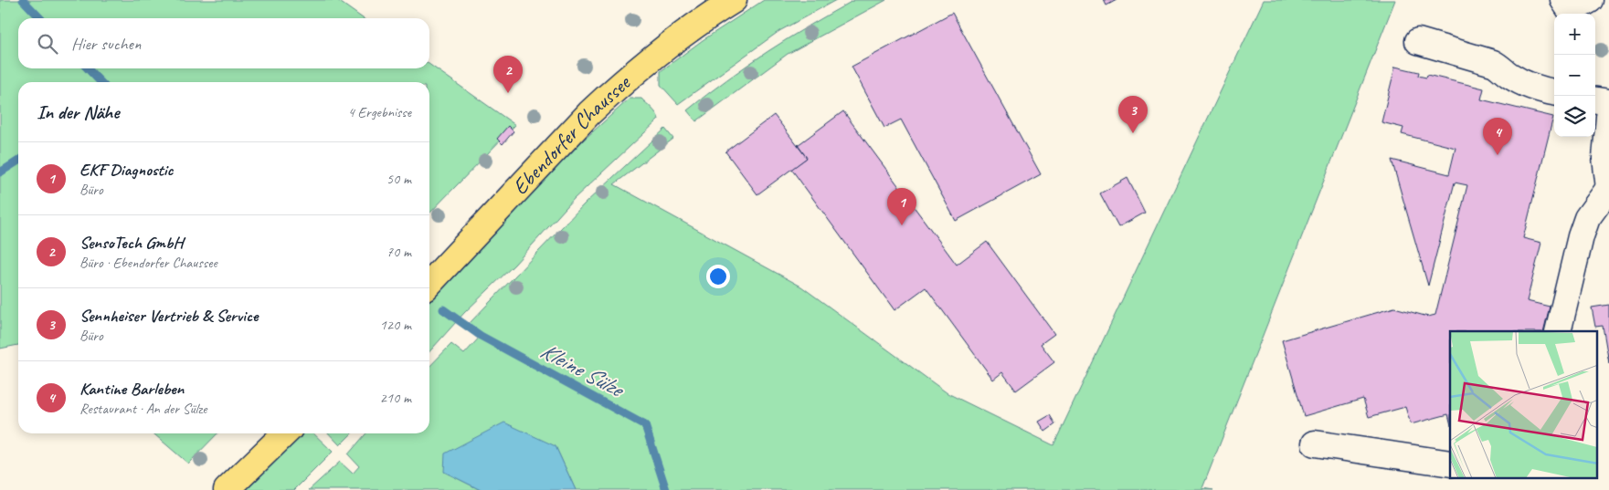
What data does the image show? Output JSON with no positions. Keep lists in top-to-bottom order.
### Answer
{
  "streets": {
    "main road": ["Ebendorfer Chaussee"]
  },
  "water": ["Kleine Sülze"],
  "page": {
    "map_buttons": ["+", "−"],
    "search": "Hier suchen",
    "pins": [
      "2",
      "3",
      "4",
      "1"
    ],
    "heading": ["In der Nähe", "4 Ergebnisse"],
    "list": [
      {
        "mark": "1",
        "name": "EKF Diagnostic",
        "note": "Büro",
        "value": "50 m"
      },
      {
        "mark": "2",
        "name": "SensoTech GmbH",
        "note": "Büro · Ebendorfer Chaussee",
        "value": "70 m"
      },
      {
        "mark": "3",
        "name": "Sennheiser Vertrieb & Service",
        "note": "Büro",
        "value": "120 m"
      },
      {
        "mark": "4",
        "name": "Kantine Barleben",
        "note": "Restaurant · An der Sülze",
        "value": "210 m"
      }
    ]
  }
}
